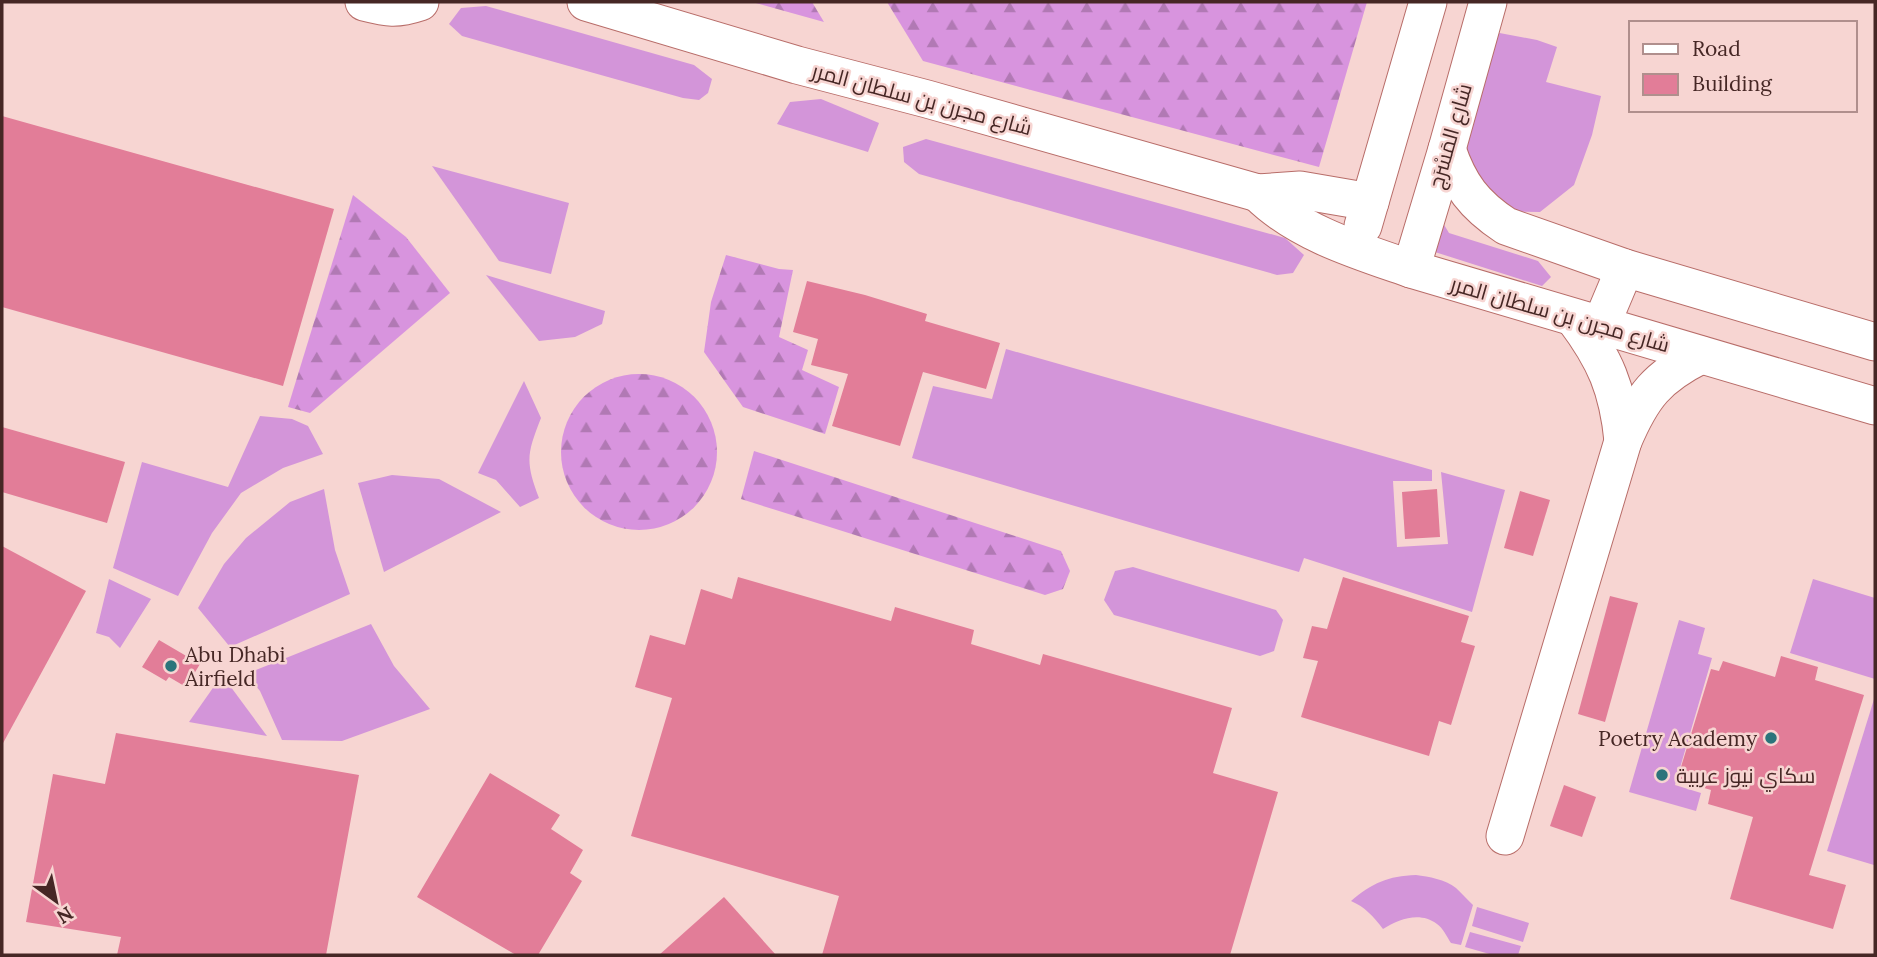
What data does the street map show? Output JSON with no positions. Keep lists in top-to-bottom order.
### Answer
{
  "streets": {
    "street": ["شارع مجرن بن سلطان المرر", "شارع المَسْرَج"]
  },
  "crossings": [
    ["شارع مجرن بن سلطان المرر", "شارع المَسْرَج"]
  ],
  "places": ["Abu Dhabi Airfield", "Poetry Academy", "سكاي نيوز عربية"],
  "legend": ["Road", "Building"],
  "north": "bottom right"
}
